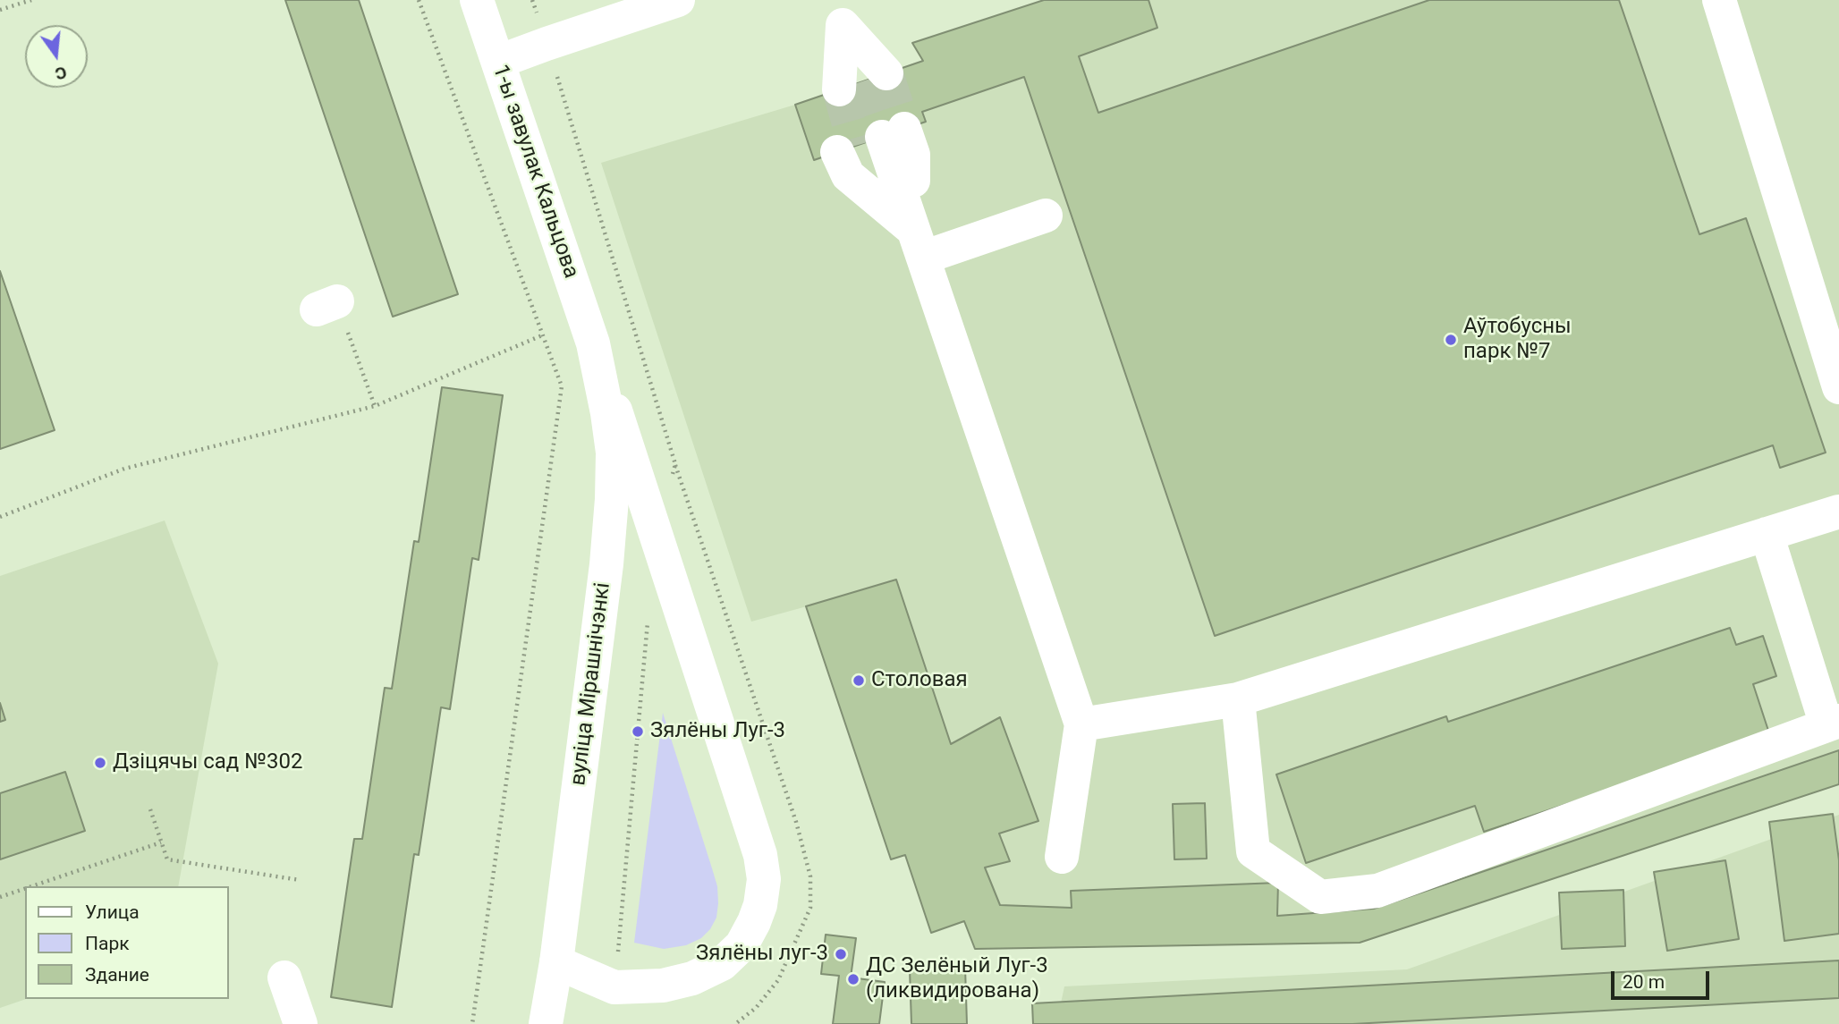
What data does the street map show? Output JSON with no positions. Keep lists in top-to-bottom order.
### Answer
{
  "streets": {
    "main road": ["1-ы завулак Кальцова", "вуліца Мірашнічэнкі"]
  },
  "crossings": [
    ["1-ы завулак Кальцова", "вуліца Мірашнічэнкі"]
  ],
  "places": [
    "Аўтобусны парк №7",
    "Столовая",
    "Зялёны Луг-3",
    "Дзіцячы сад №302",
    "Зялёны луг-3",
    "ДС Зелёный Луг-3 (ликвидирована)"
  ],
  "legend": ["Улица", "Парк", "Здание"],
  "scale_bar": "20 m",
  "north": "bottom"
}
